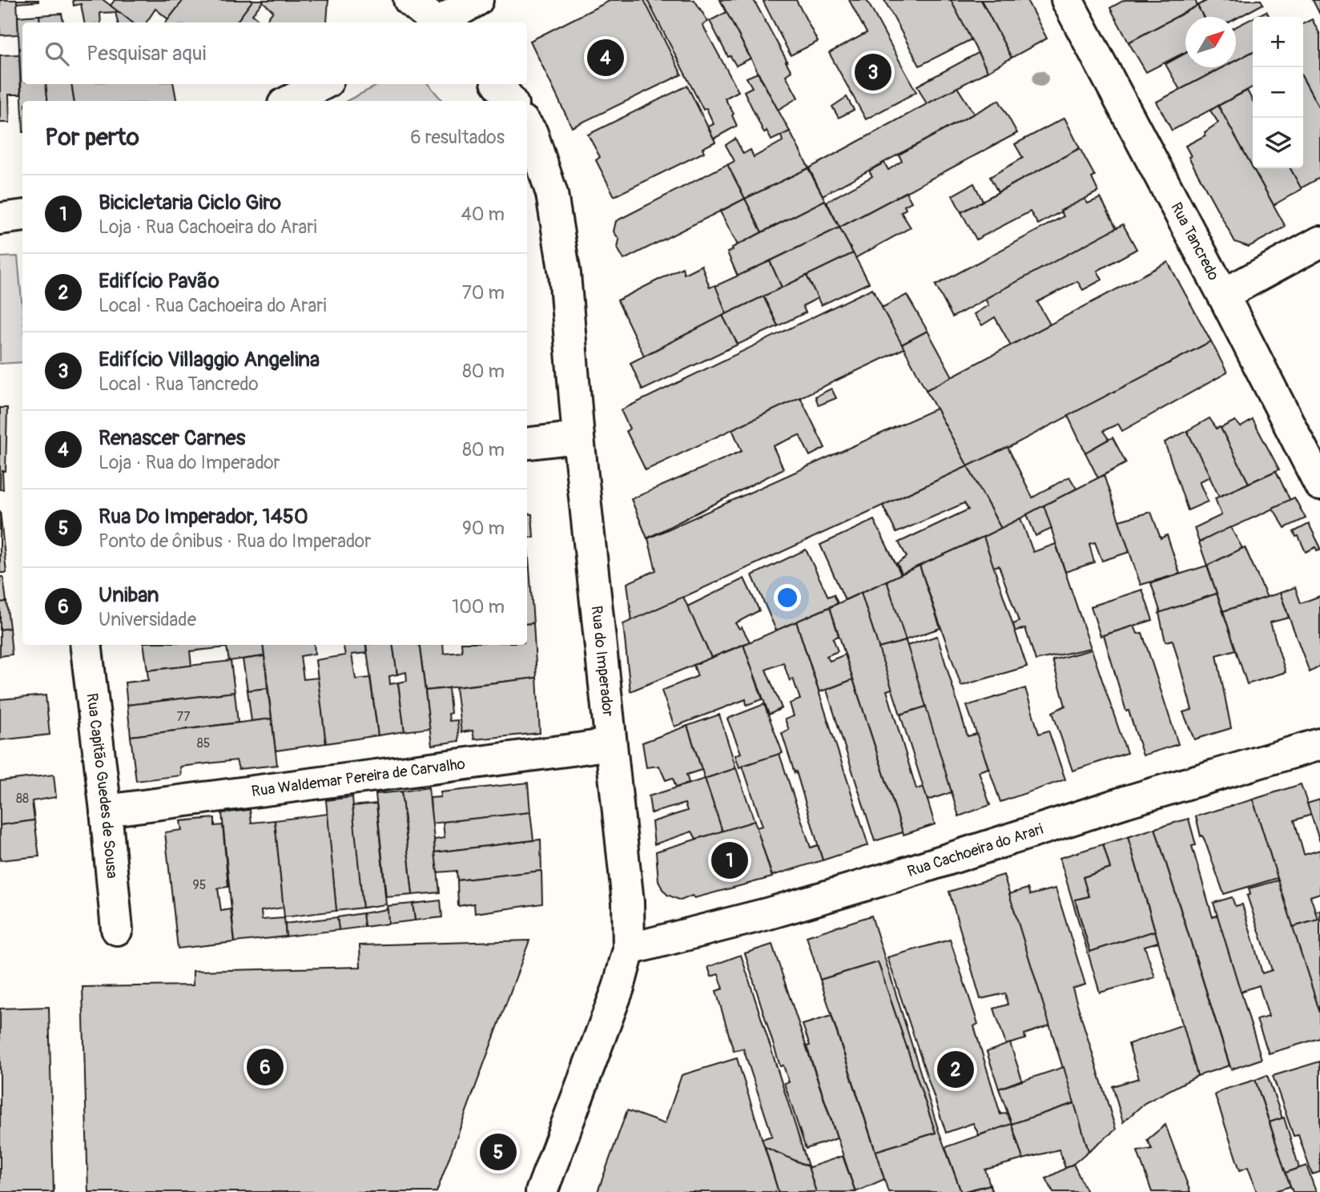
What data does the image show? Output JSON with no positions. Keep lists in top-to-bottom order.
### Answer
{
  "streets": {
    "street": [
      "Rua Tancredo",
      "Rua do Imperador",
      "Rua Waldemar Pereira de Carvalho",
      "Rua Capitão Guedes de Sousa",
      "Rua Cachoeira do Arari"
    ]
  },
  "crossings": [
    ["Rua do Imperador", "Rua Waldemar Pereira de Carvalho"],
    ["Rua do Imperador", "Rua Cachoeira do Arari"],
    ["Rua Waldemar Pereira de Carvalho", "Rua Capitão Guedes de Sousa"]
  ],
  "house_numbers": [
    "77",
    "85",
    "88",
    "95"
  ],
  "north": "top right",
  "page": {
    "map_buttons": ["+", "−"],
    "search": "Pesquisar aqui",
    "pins": [
      "4",
      "3",
      "1",
      "6",
      "2",
      "5"
    ],
    "heading": ["Por perto", "6 resultados"],
    "list": [
      {
        "mark": "1",
        "name": "Bicicletaria Ciclo Giro",
        "note": "Loja · Rua Cachoeira do Arari",
        "value": "40 m"
      },
      {
        "mark": "2",
        "name": "Edifício Pavão",
        "note": "Local · Rua Cachoeira do Arari",
        "value": "70 m"
      },
      {
        "mark": "3",
        "name": "Edifício Villaggio Angelina",
        "note": "Local · Rua Tancredo",
        "value": "80 m"
      },
      {
        "mark": "4",
        "name": "Renascer Carnes",
        "note": "Loja · Rua do Imperador",
        "value": "80 m"
      },
      {
        "mark": "5",
        "name": "Rua Do Imperador, 1450",
        "note": "Ponto de ônibus · Rua do Imperador",
        "value": "90 m"
      },
      {
        "mark": "6",
        "name": "Uniban",
        "note": "Universidade",
        "value": "100 m"
      }
    ]
  }
}
